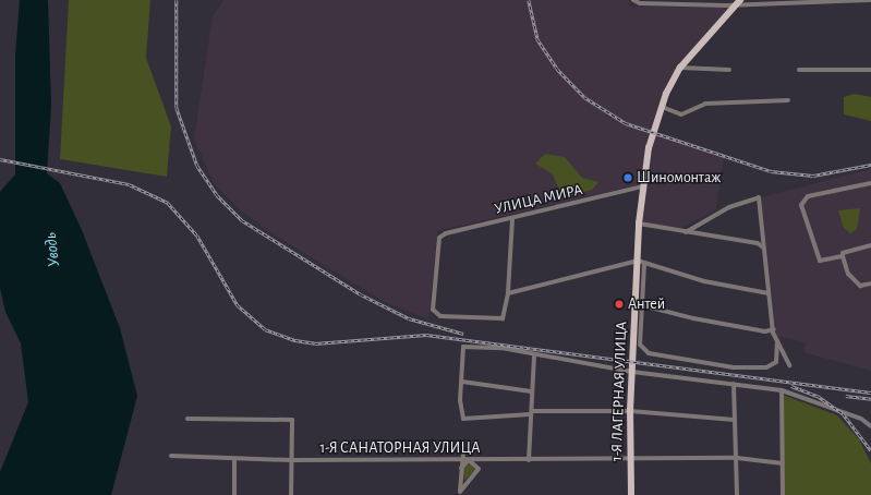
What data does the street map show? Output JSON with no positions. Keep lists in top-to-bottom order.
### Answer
{
  "streets": {
    "main road": ["1-Я ЛАГЕРНАЯ УЛИЦА"],
    "street": ["УЛИЦА МИРА", "1-Я САНАТОРНАЯ УЛИЦА"]
  },
  "crossings": [
    ["УЛИЦА МИРА", "1-Я ЛАГЕРНАЯ УЛИЦА"],
    ["1-Я ЛАГЕРНАЯ УЛИЦА", "1-Я САНАТОРНАЯ УЛИЦА"]
  ],
  "water": ["Уводь"],
  "places": ["Шиномонтаж", "Антей"]
}
